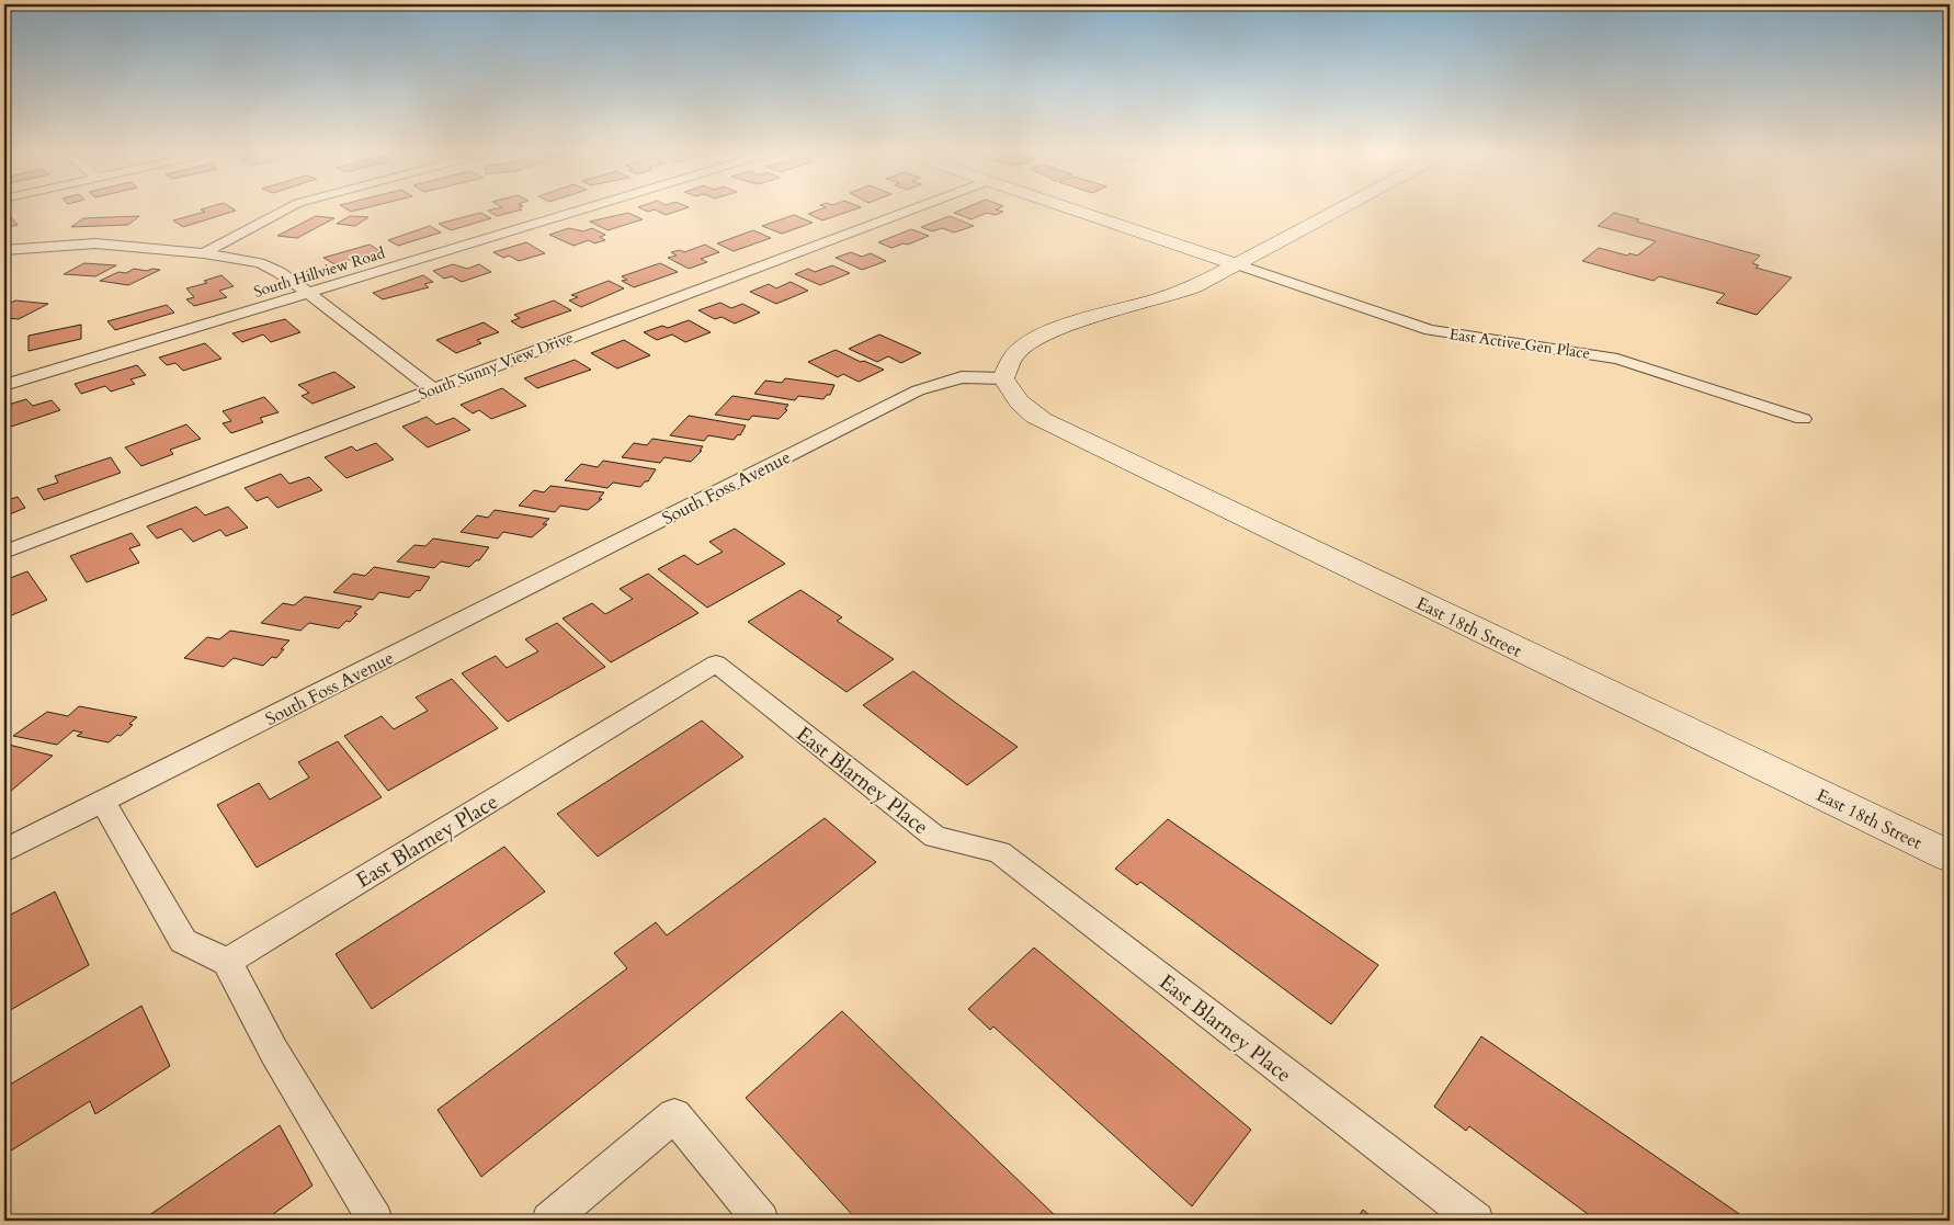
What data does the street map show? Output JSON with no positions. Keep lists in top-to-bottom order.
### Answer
{
  "streets": {
    "street": [
      "South Hillview Road",
      "East Active Gen Place",
      "South Sunny View Drive",
      "South Foss Avenue",
      "East 18th Street",
      "East Blarney Place"
    ]
  },
  "crossings": [
    ["South Foss Avenue", "East 18th Street"]
  ]
}
